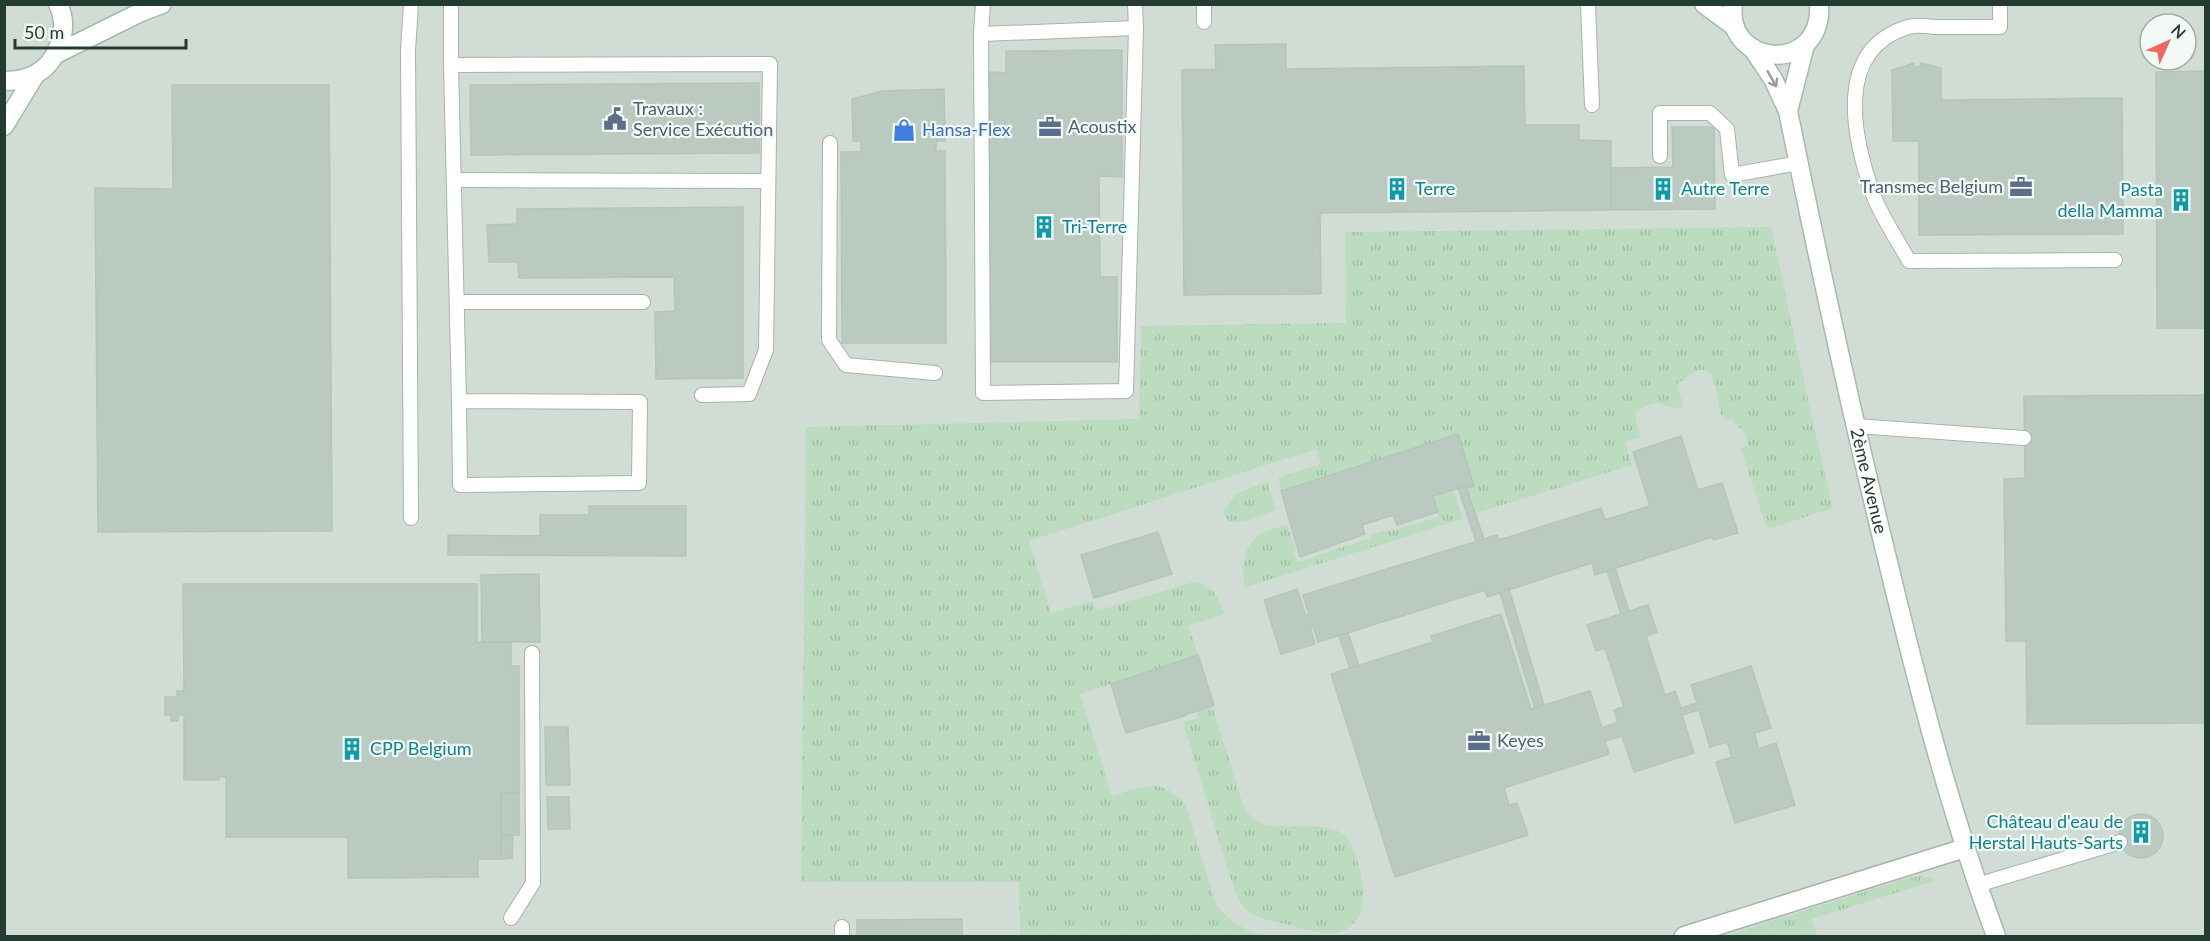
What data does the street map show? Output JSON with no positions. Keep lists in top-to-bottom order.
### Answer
{
  "streets": {
    "street": ["2ème Avenue"]
  },
  "places": {
    "public building": ["Travaux : Service Exécution"],
    "office": ["Acoustix", "Transmec Belgium", "Keyes"],
    "shop": ["Hansa-Flex"],
    "building": [
      "Terre",
      "Autre Terre",
      "Pasta della Mamma",
      "Tri-Terre",
      "CPP Belgium",
      "Château d'eau de Herstal Hauts-Sarts"
    ]
  },
  "scale_bar": "50 m",
  "north": "top right"
}
